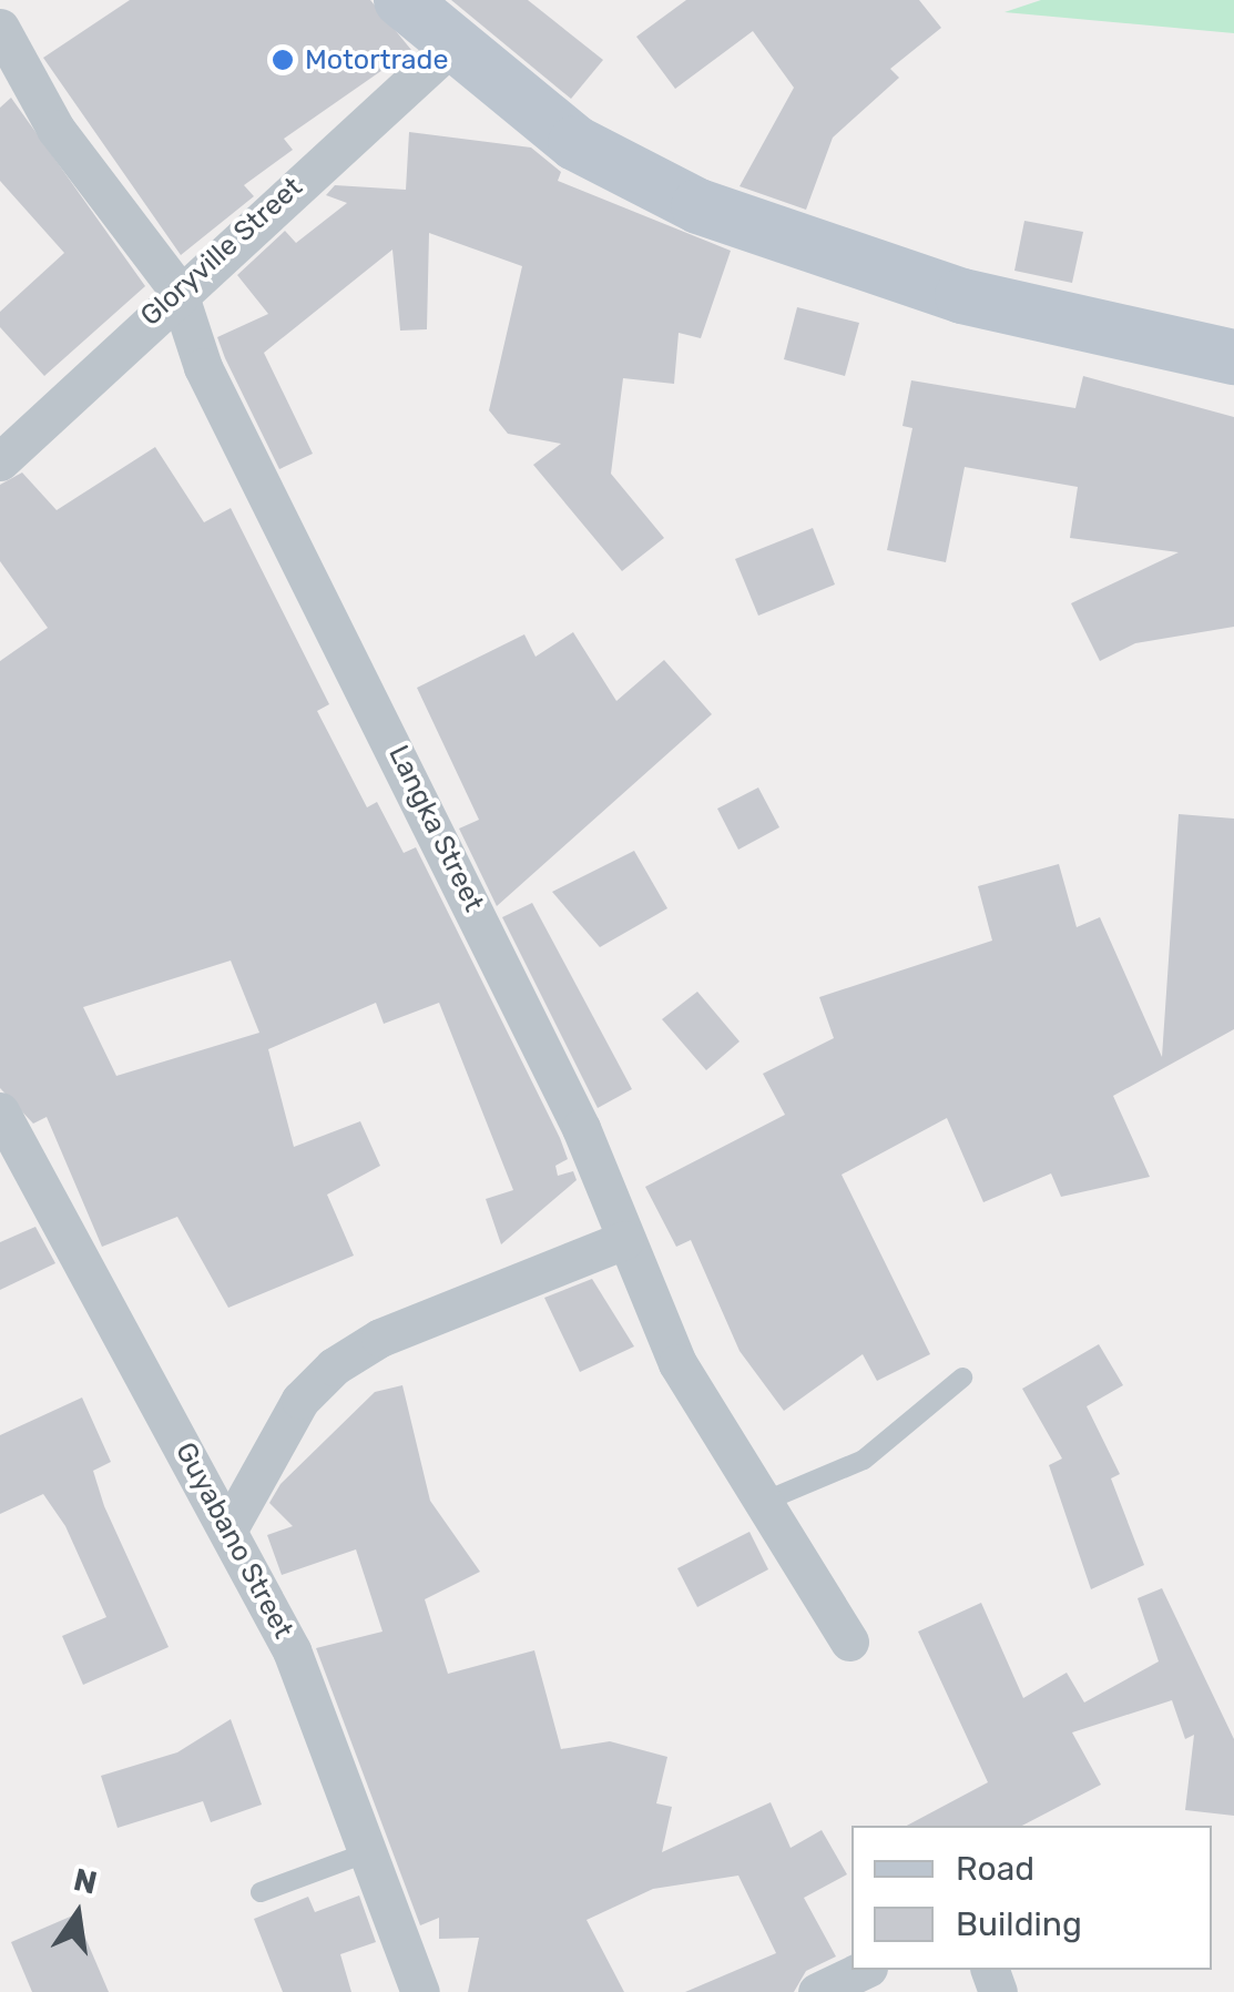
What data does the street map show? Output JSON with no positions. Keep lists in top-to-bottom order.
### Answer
{
  "streets": {
    "street": ["Gloryville Street", "Langka Street", "Guyabano Street"]
  },
  "crossings": [
    ["Gloryville Street", "Langka Street"]
  ],
  "places": ["Motortrade"],
  "legend": ["Road", "Building"],
  "north": "top"
}
